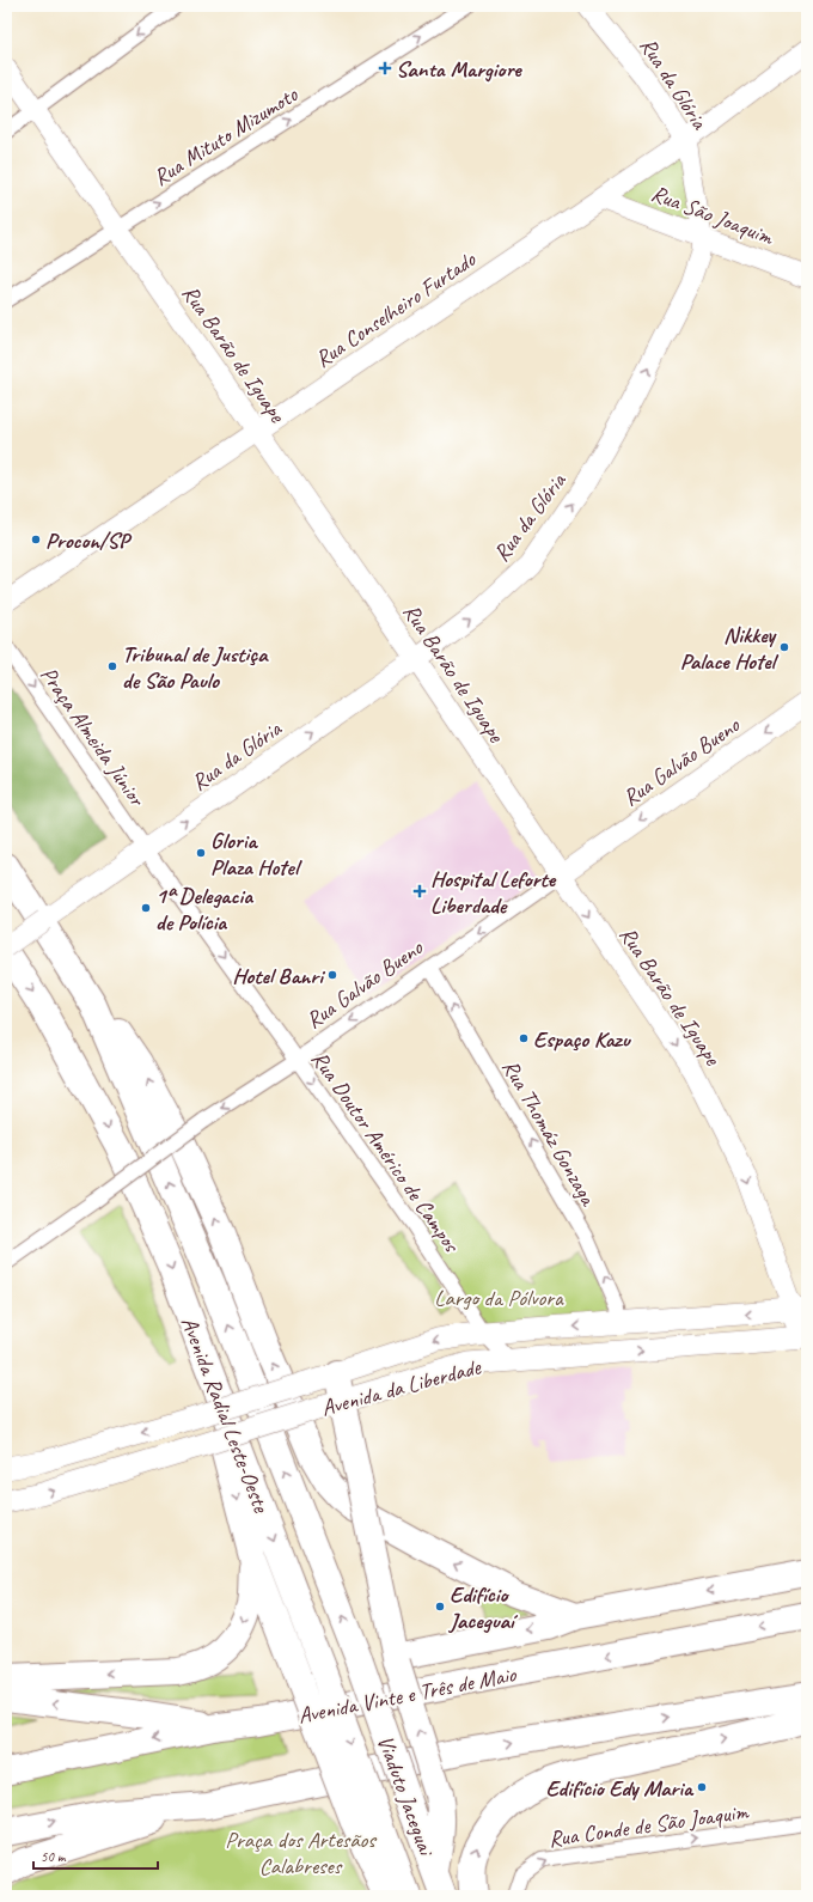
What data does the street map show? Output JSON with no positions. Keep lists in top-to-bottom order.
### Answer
{
  "streets": {
    "highway": ["Avenida Radial Leste-Oeste", "Avenida Vinte e Três de Maio", "Viaduto Jaceguai"],
    "main road": ["Avenida da Liberdade"],
    "street": [
      "Rua da Glória",
      "Rua Mituto Mizumoto",
      "Rua São Joaquim",
      "Rua Conselheiro Furtado",
      "Rua Barão de Iguape",
      "Praça Almeida Júnior",
      "Rua Galvão Bueno",
      "Rua Thomáz Gonzaga",
      "Rua Doutor Américo de Campos",
      "Rua Conde de São Joaquim"
    ]
  },
  "crossings": [
    ["Rua da Glória", "Rua São Joaquim"],
    ["Rua da Glória", "Rua Conselheiro Furtado"],
    ["Rua da Glória", "Rua Barão de Iguape"],
    ["Rua da Glória", "Praça Almeida Júnior"],
    ["Rua da Glória", "Rua Doutor Américo de Campos"],
    ["Rua da Glória", "Avenida Radial Leste-Oeste"],
    ["Rua Mituto Mizumoto", "Rua Barão de Iguape"],
    ["Rua São Joaquim", "Rua Conselheiro Furtado"],
    ["Rua Conselheiro Furtado", "Rua Barão de Iguape"],
    ["Rua Barão de Iguape", "Rua Galvão Bueno"],
    ["Rua Barão de Iguape", "Avenida da Liberdade"],
    ["Praça Almeida Júnior", "Rua Doutor Américo de Campos"],
    ["Rua Galvão Bueno", "Rua Thomáz Gonzaga"],
    ["Rua Galvão Bueno", "Rua Doutor Américo de Campos"],
    ["Rua Thomáz Gonzaga", "Avenida da Liberdade"],
    ["Rua Doutor Américo de Campos", "Avenida da Liberdade"],
    ["Avenida Radial Leste-Oeste", "Viaduto Jaceguai"]
  ],
  "one_way": [
    "Rua da Glória",
    "Rua Mituto Mizumoto",
    "Praça Almeida Júnior",
    "Rua Galvão Bueno",
    "Rua Thomáz Gonzaga",
    "Rua Doutor Américo de Campos",
    "Rua Conde de São Joaquim"
  ],
  "parks": ["Largo da Pólvora", "Praça dos Artesãos Calabreses"],
  "places": {
    "health": ["Santa Margiore", "Hospital Leforte Liberdade"],
    "other": [
      "Procon/SP",
      "Nikkey Palace Hotel",
      "Tribunal de Justiça de São Paulo",
      "Gloria Plaza Hotel",
      "1ª Delegacia de Polícia",
      "Hotel Banri",
      "Espaço Kazu",
      "Edifício Jaceguaí",
      "Edifício Edy Maria"
    ]
  },
  "scale_bar": "50 m"
}
